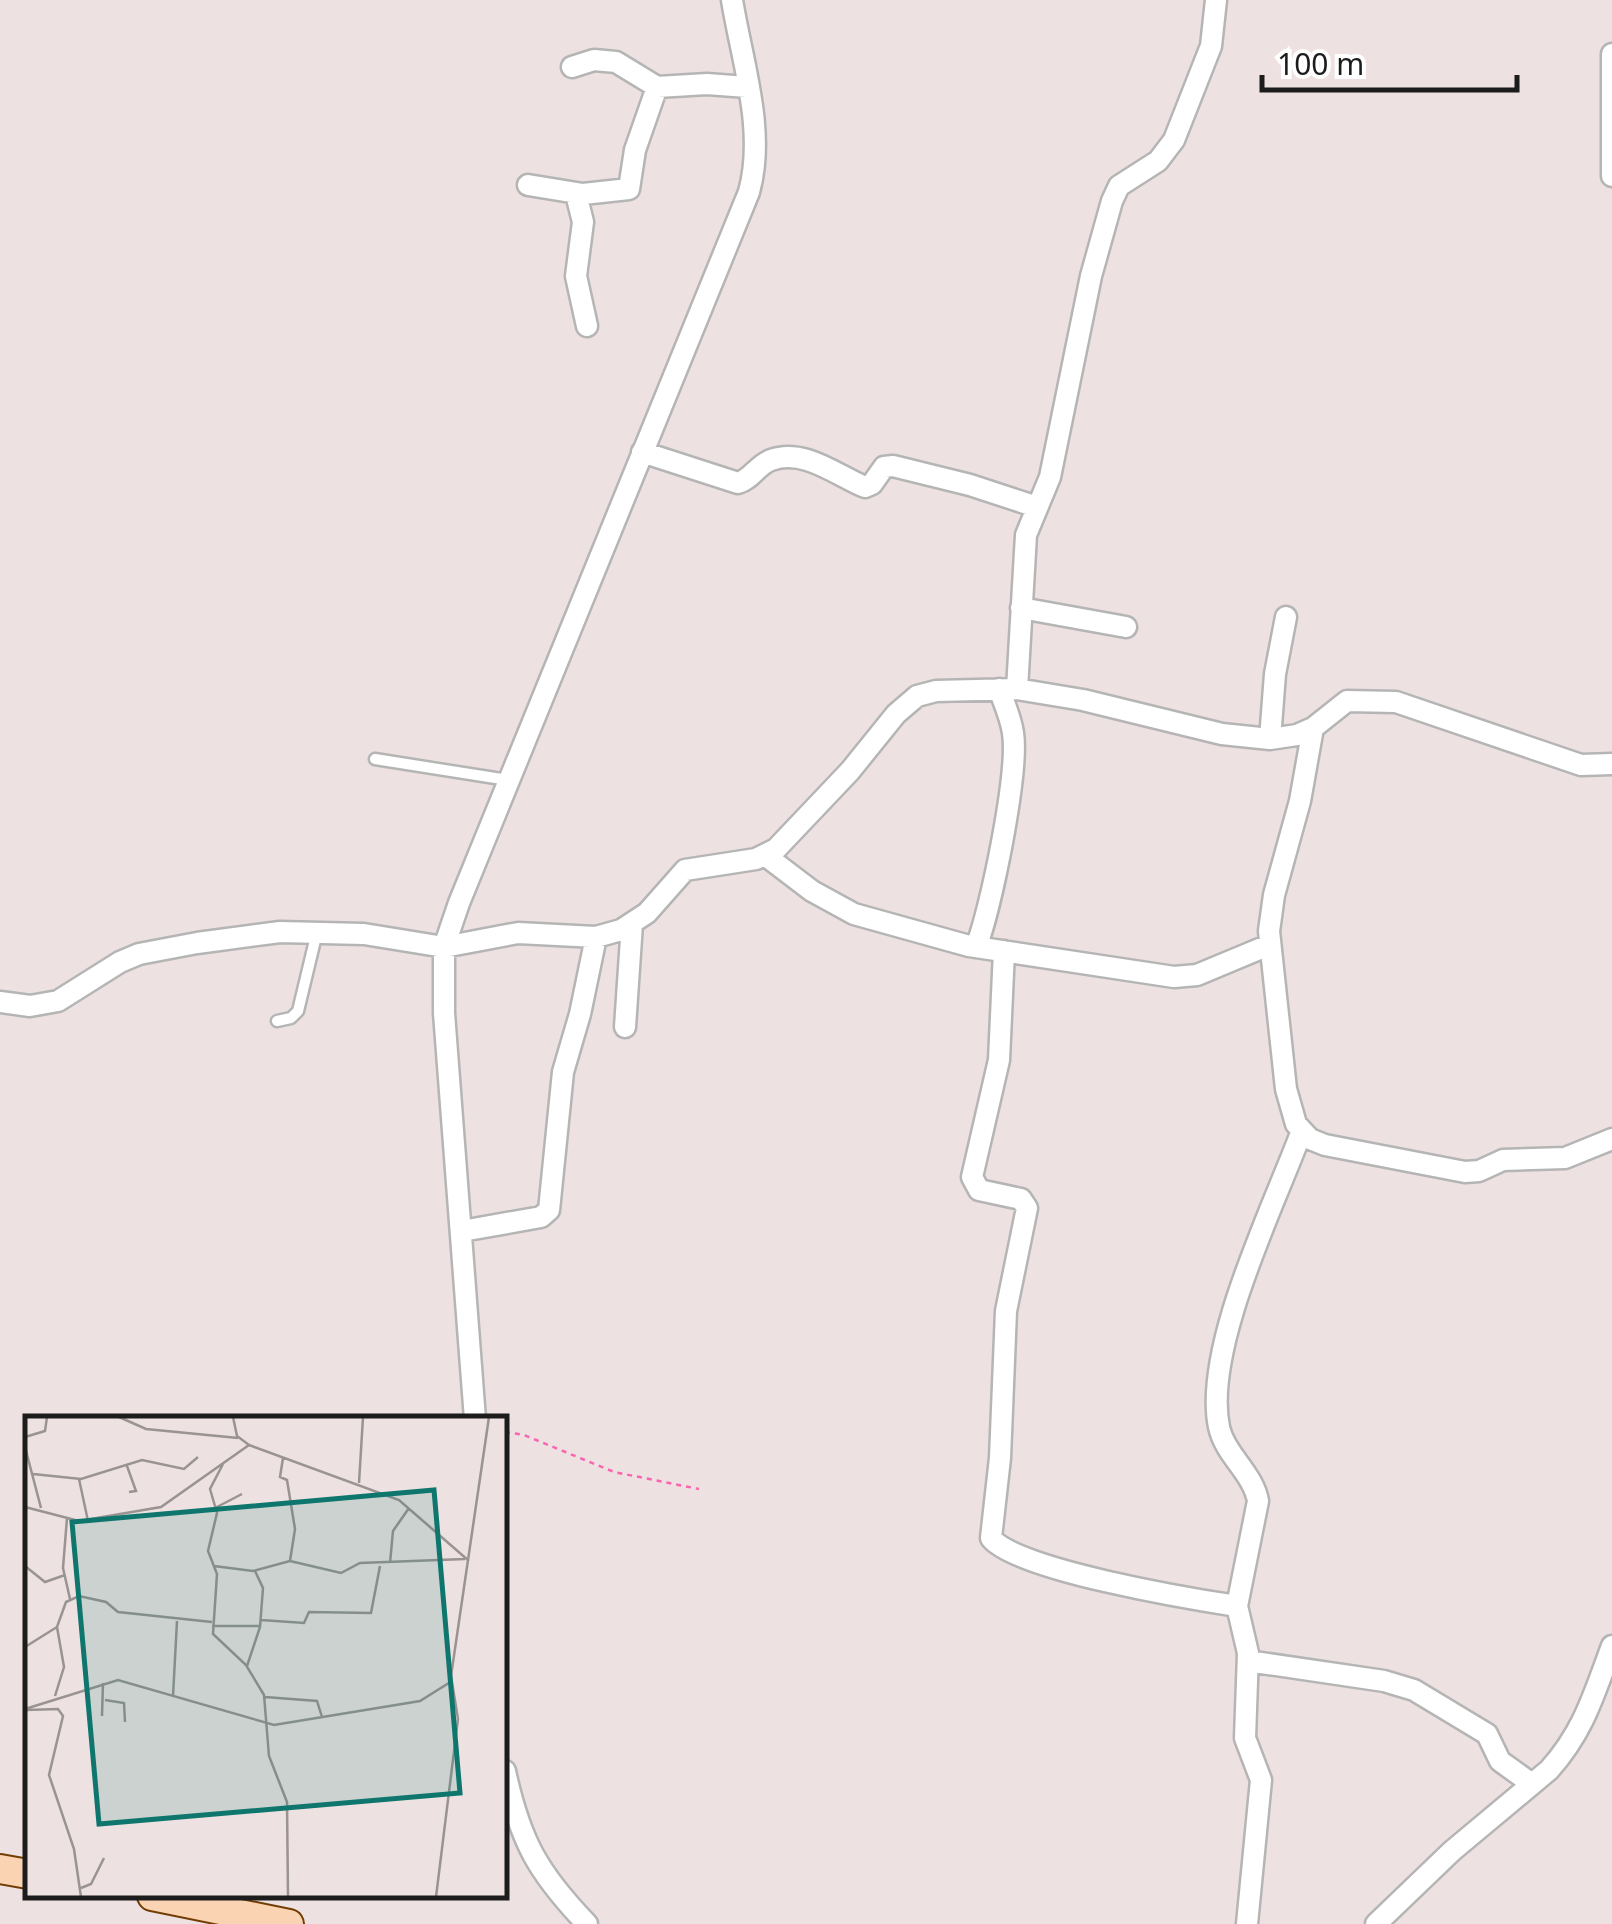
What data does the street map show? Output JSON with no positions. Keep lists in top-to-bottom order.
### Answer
{
  "scale_bar": "100 m"
}
